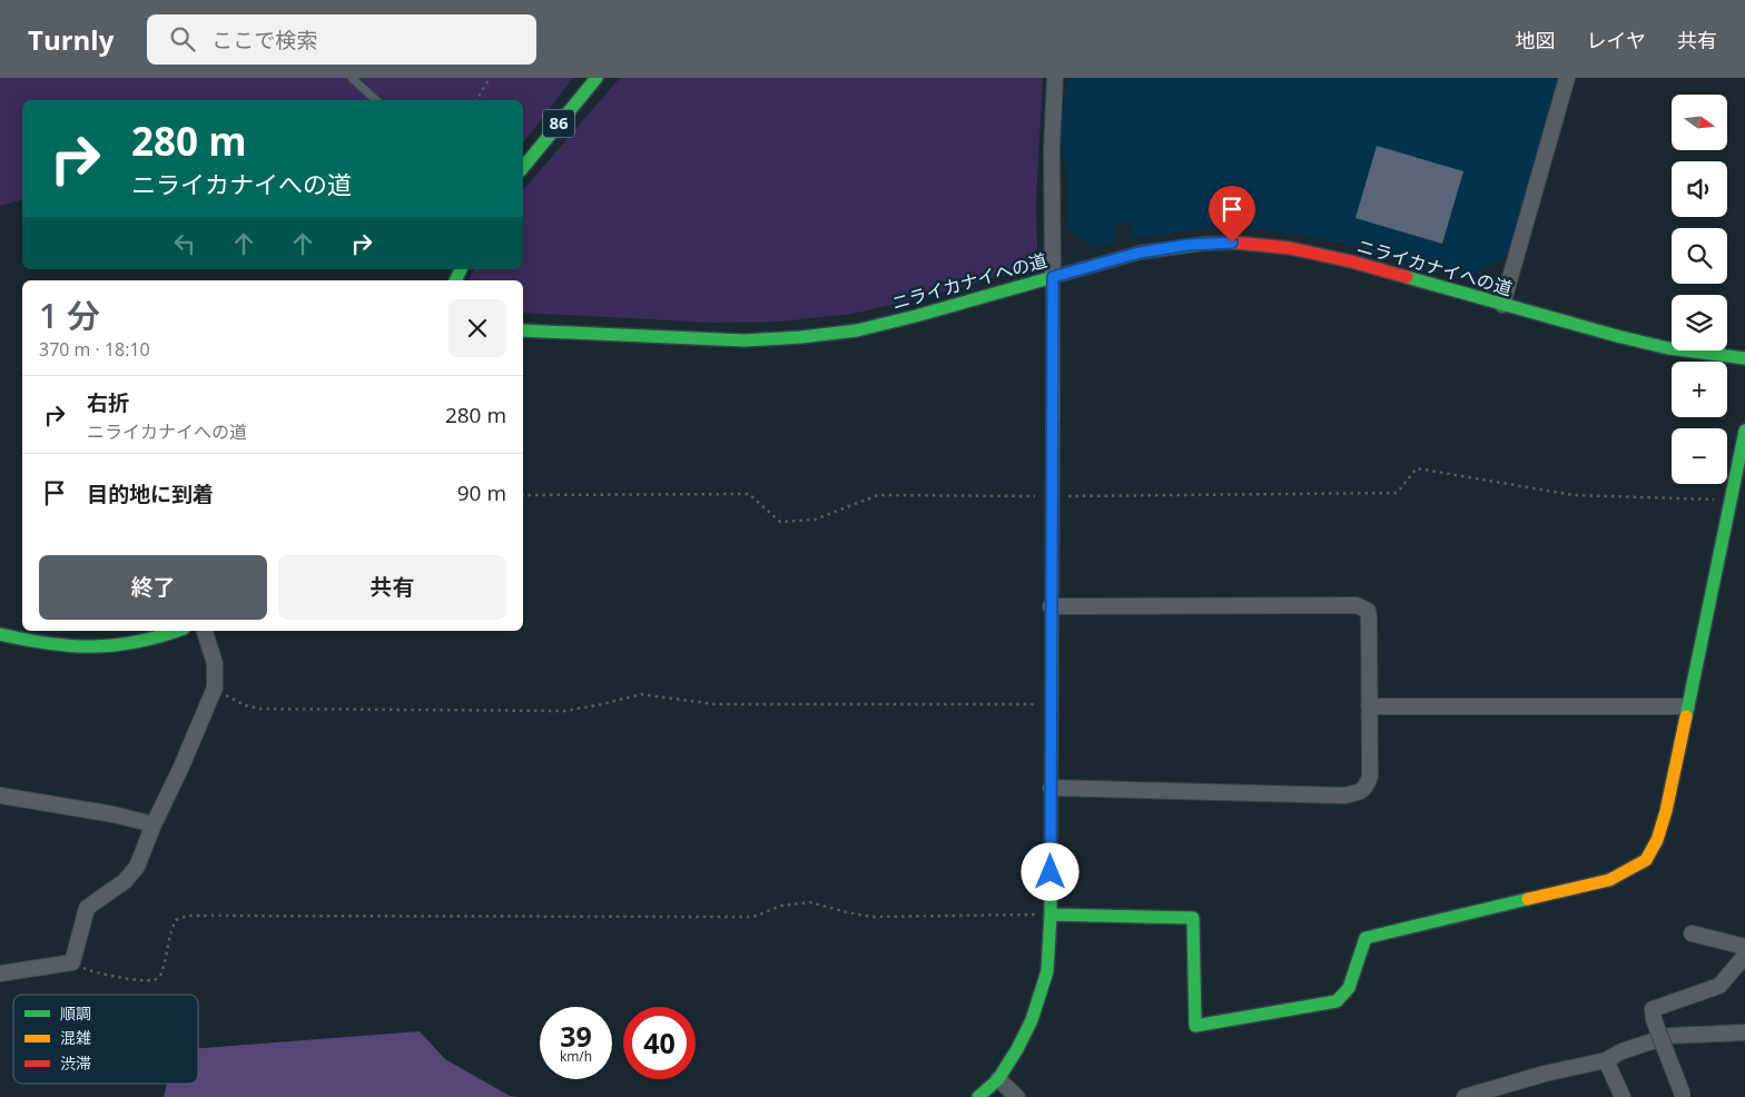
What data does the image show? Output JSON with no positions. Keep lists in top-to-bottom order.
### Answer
{
  "streets": {
    "street": ["86", "ニライカナイへの道"]
  },
  "legend": ["順調", "混雑", "渋滞"],
  "north": "right",
  "page": {
    "header": "Turnly",
    "search": "ここで検索",
    "nav": ["地図", "レイヤ", "共有"],
    "map_buttons": ["+", "−"],
    "turn": ["280 m", "ニライカナイへの道"],
    "heading": ["1 分", "370 m · 18:10"],
    "list": [
      {
        "name": "右折",
        "note": "ニライカナイへの道",
        "value": "280 m"
      },
      {
        "name": "目的地に到着",
        "value": "90 m"
      }
    ],
    "buttons": ["終了", "共有"],
    "speed": "39 km/h",
    "limit": "40"
  }
}
